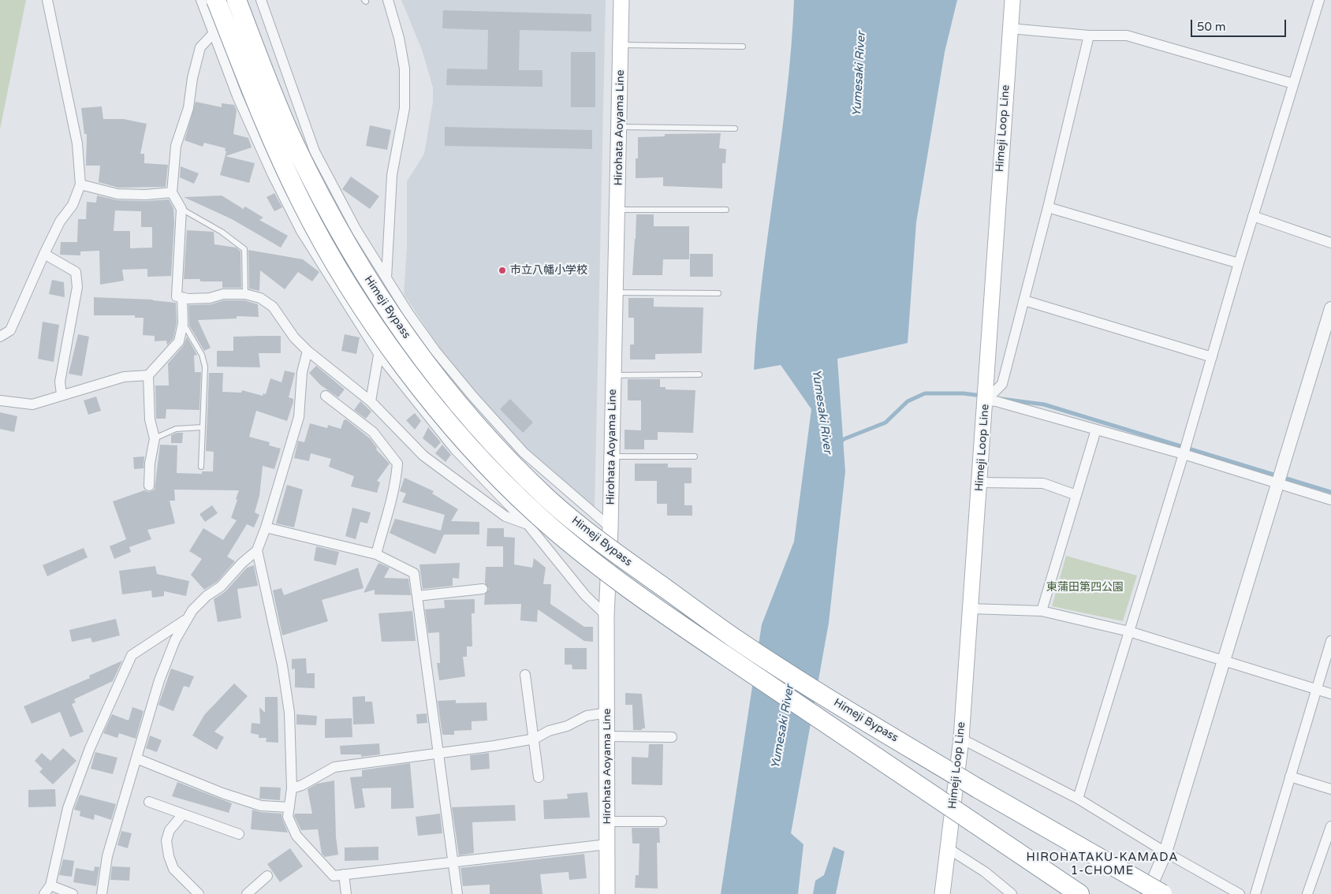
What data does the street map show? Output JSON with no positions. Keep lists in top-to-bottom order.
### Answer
{
  "streets": {
    "highway": ["Himeji Bypass"],
    "main road": ["Hirohata Aoyama Line", "Himeji Loop Line"]
  },
  "districts": ["HIROHATAKU-KAMADA 1-CHOME"],
  "water": ["Yumesaki River"],
  "parks": ["東蒲田第四公園"],
  "places": ["市立八幡小学校"],
  "scale_bar": "50 m"
}
